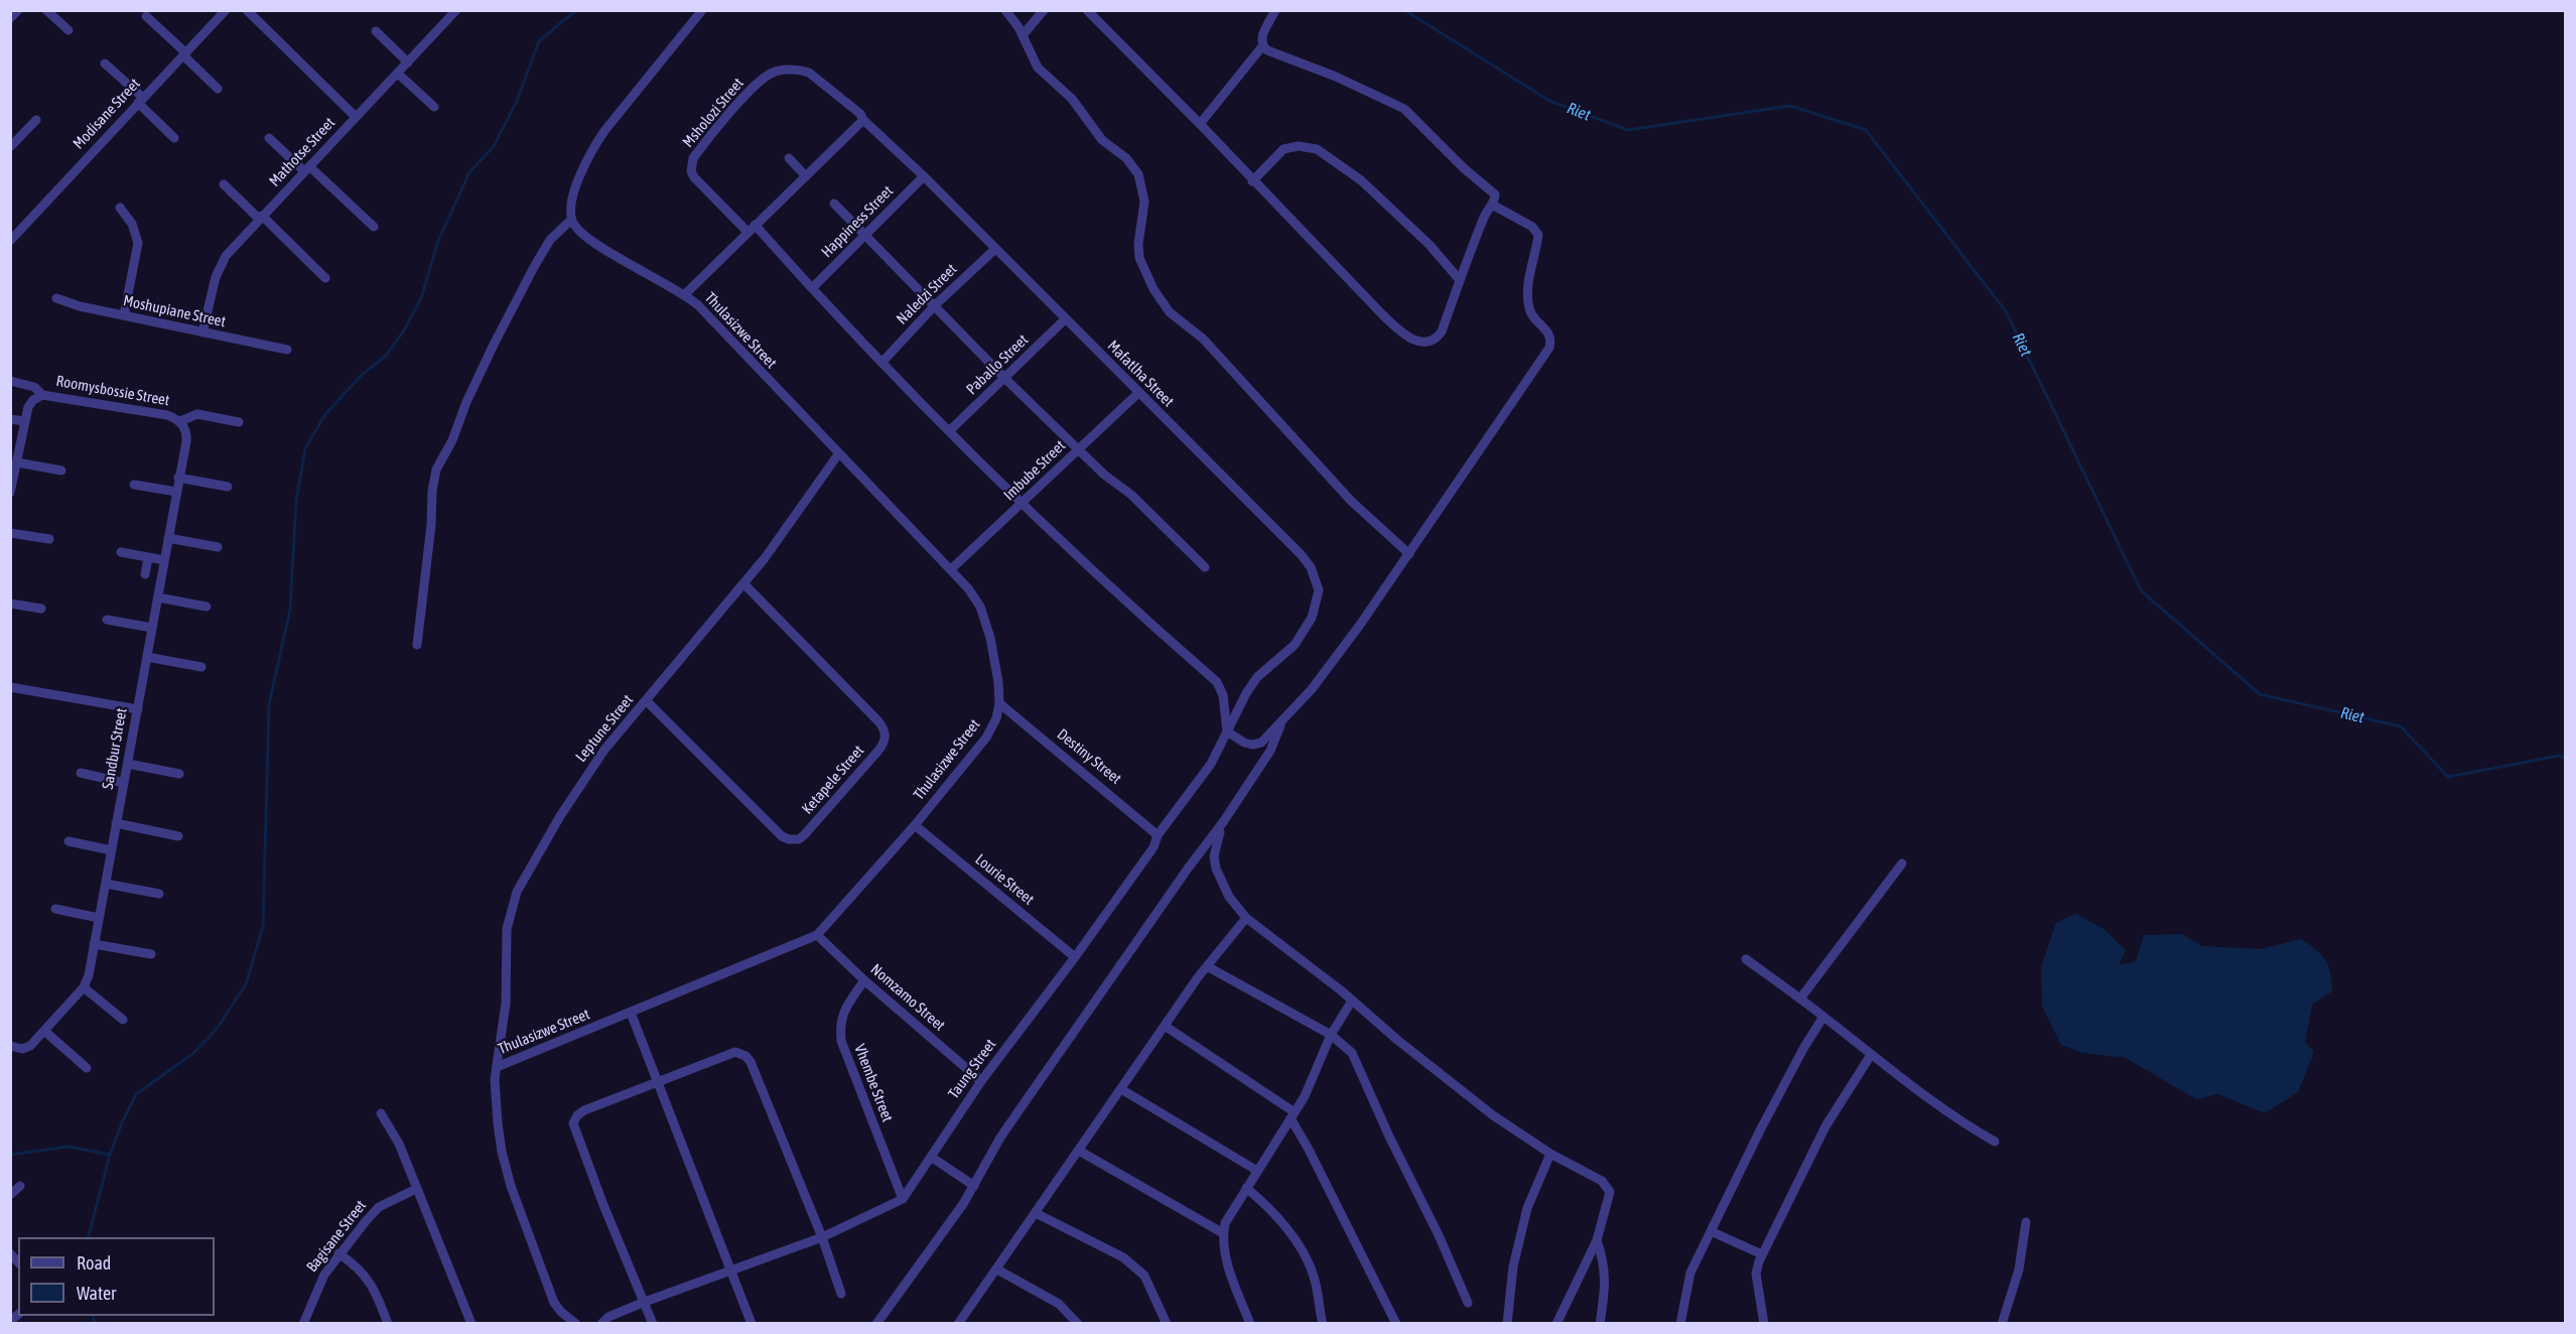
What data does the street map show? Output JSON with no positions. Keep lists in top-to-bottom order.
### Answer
{
  "streets": {
    "street": [
      "Msholozi Street",
      "Modisane Street",
      "Mathotse Street",
      "Happiness Street",
      "Naledzi Street",
      "Moshupiane Street",
      "Thulasizwe Street",
      "Paballo Street",
      "Mafatlha Street",
      "Roomysbossie Street",
      "Imbube Street",
      "Leptune Street",
      "Sandbur Street",
      "Destiny Street",
      "Ketapele Street",
      "Lourie Street",
      "Nomzamo Street",
      "Taung Street",
      "Vhembe Street",
      "Bagisane Street"
    ]
  },
  "crossings": [
    ["Msholozi Street", "Mafatlha Street"],
    ["Mathotse Street", "Moshupiane Street"],
    ["Happiness Street", "Mafatlha Street"],
    ["Naledzi Street", "Mafatlha Street"],
    ["Thulasizwe Street", "Imbube Street"],
    ["Thulasizwe Street", "Leptune Street"],
    ["Thulasizwe Street", "Destiny Street"],
    ["Thulasizwe Street", "Lourie Street"],
    ["Thulasizwe Street", "Nomzamo Street"],
    ["Paballo Street", "Mafatlha Street"],
    ["Mafatlha Street", "Imbube Street"],
    ["Mafatlha Street", "Taung Street"],
    ["Roomysbossie Street", "Sandbur Street"],
    ["Leptune Street", "Ketapele Street"],
    ["Destiny Street", "Taung Street"],
    ["Lourie Street", "Taung Street"],
    ["Nomzamo Street", "Taung Street"],
    ["Nomzamo Street", "Vhembe Street"],
    ["Taung Street", "Vhembe Street"]
  ],
  "water": ["Riet"],
  "legend": ["Road", "Water"]
}
